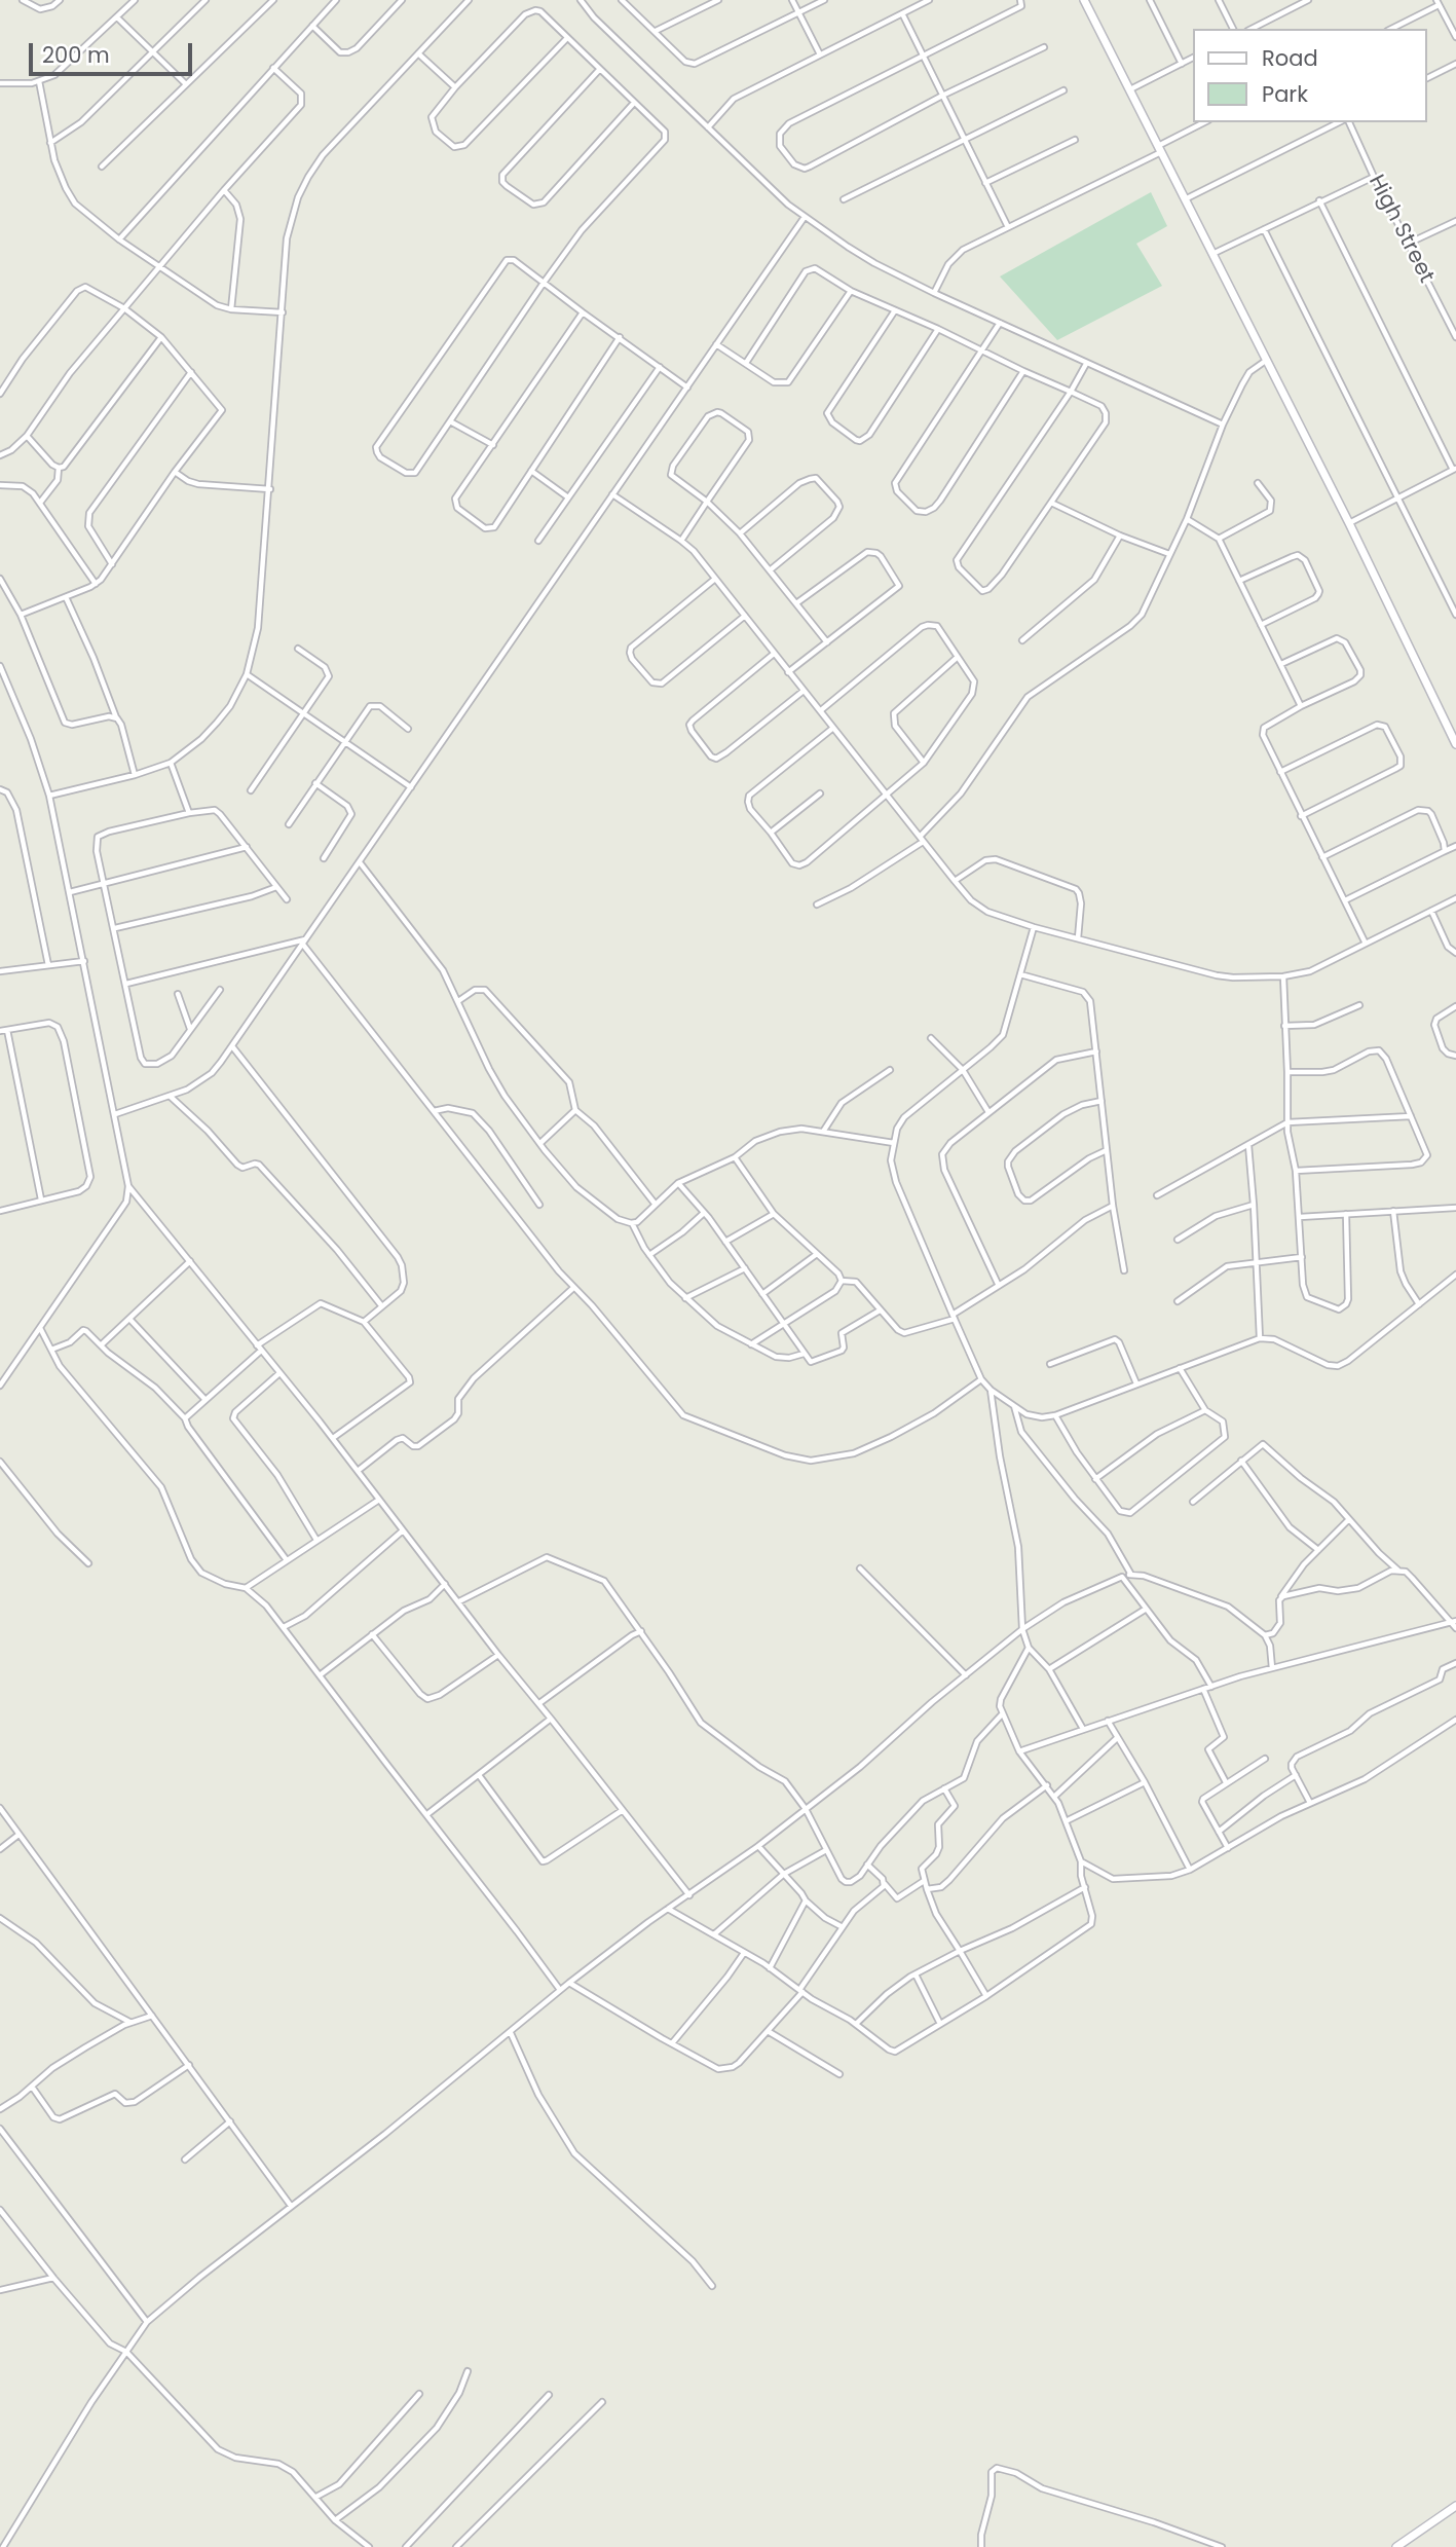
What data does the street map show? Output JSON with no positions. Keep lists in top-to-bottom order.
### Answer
{
  "streets": {
    "street": ["High Street"]
  },
  "legend": ["Road", "Park"],
  "scale_bar": "200 m"
}
